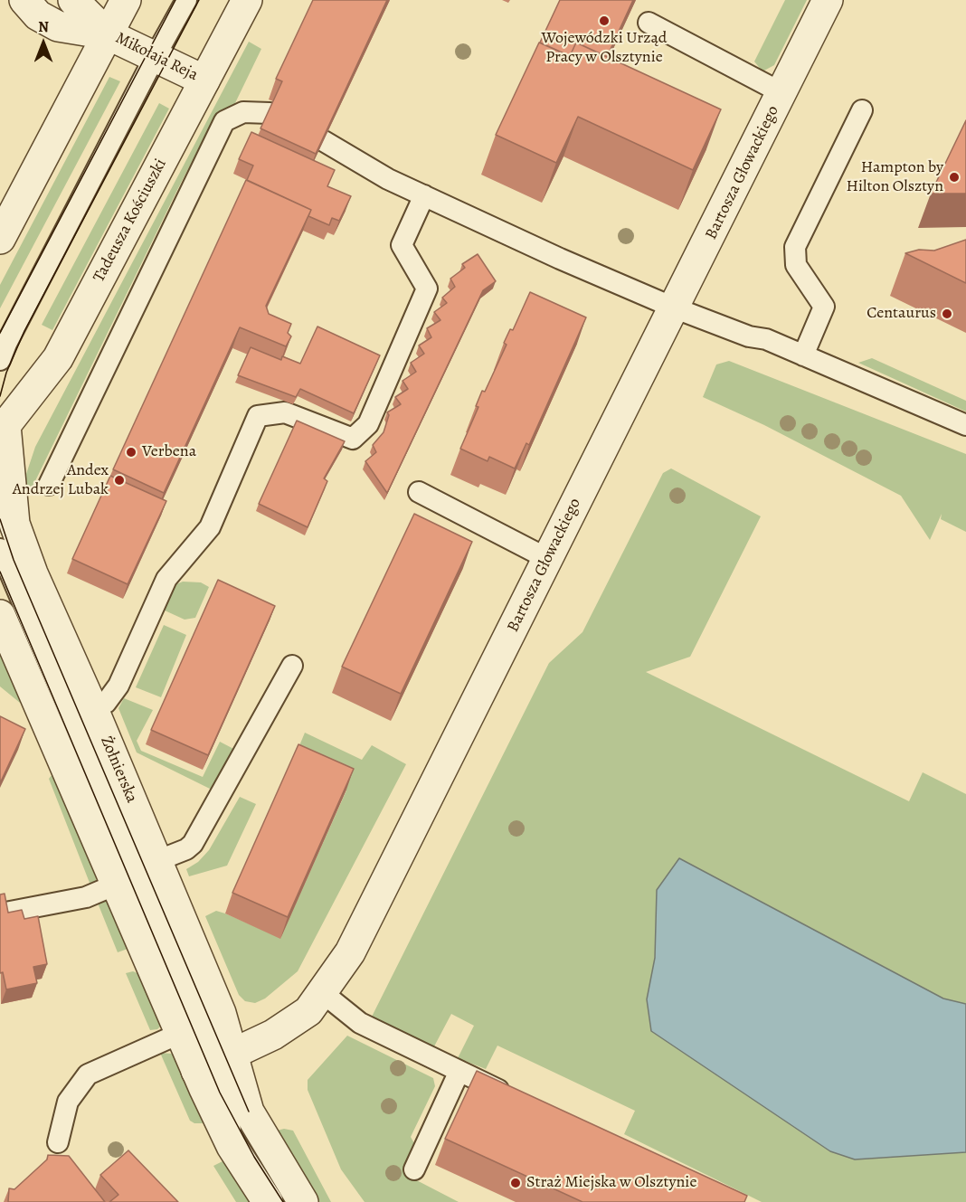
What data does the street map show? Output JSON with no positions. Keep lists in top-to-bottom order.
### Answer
{
  "streets": {
    "street": [
      "Mikołaja Reja",
      "Bartosza Głowackiego",
      "Tadeusza Kościuszki",
      "Żołnierska"
    ]
  },
  "crossings": [
    ["Mikołaja Reja", "Tadeusza Kościuszki"],
    ["Bartosza Głowackiego", "Żołnierska"],
    ["Tadeusza Kościuszki", "Żołnierska"]
  ],
  "places": [
    "Wojewódzki Urząd Pracy w Olsztynie",
    "Hampton by Hilton Olsztyn",
    "Centaurus",
    "Verbena",
    "Andex Andrzej Lubak",
    "Straż Miejska w Olsztynie"
  ],
  "north": "top"
}
